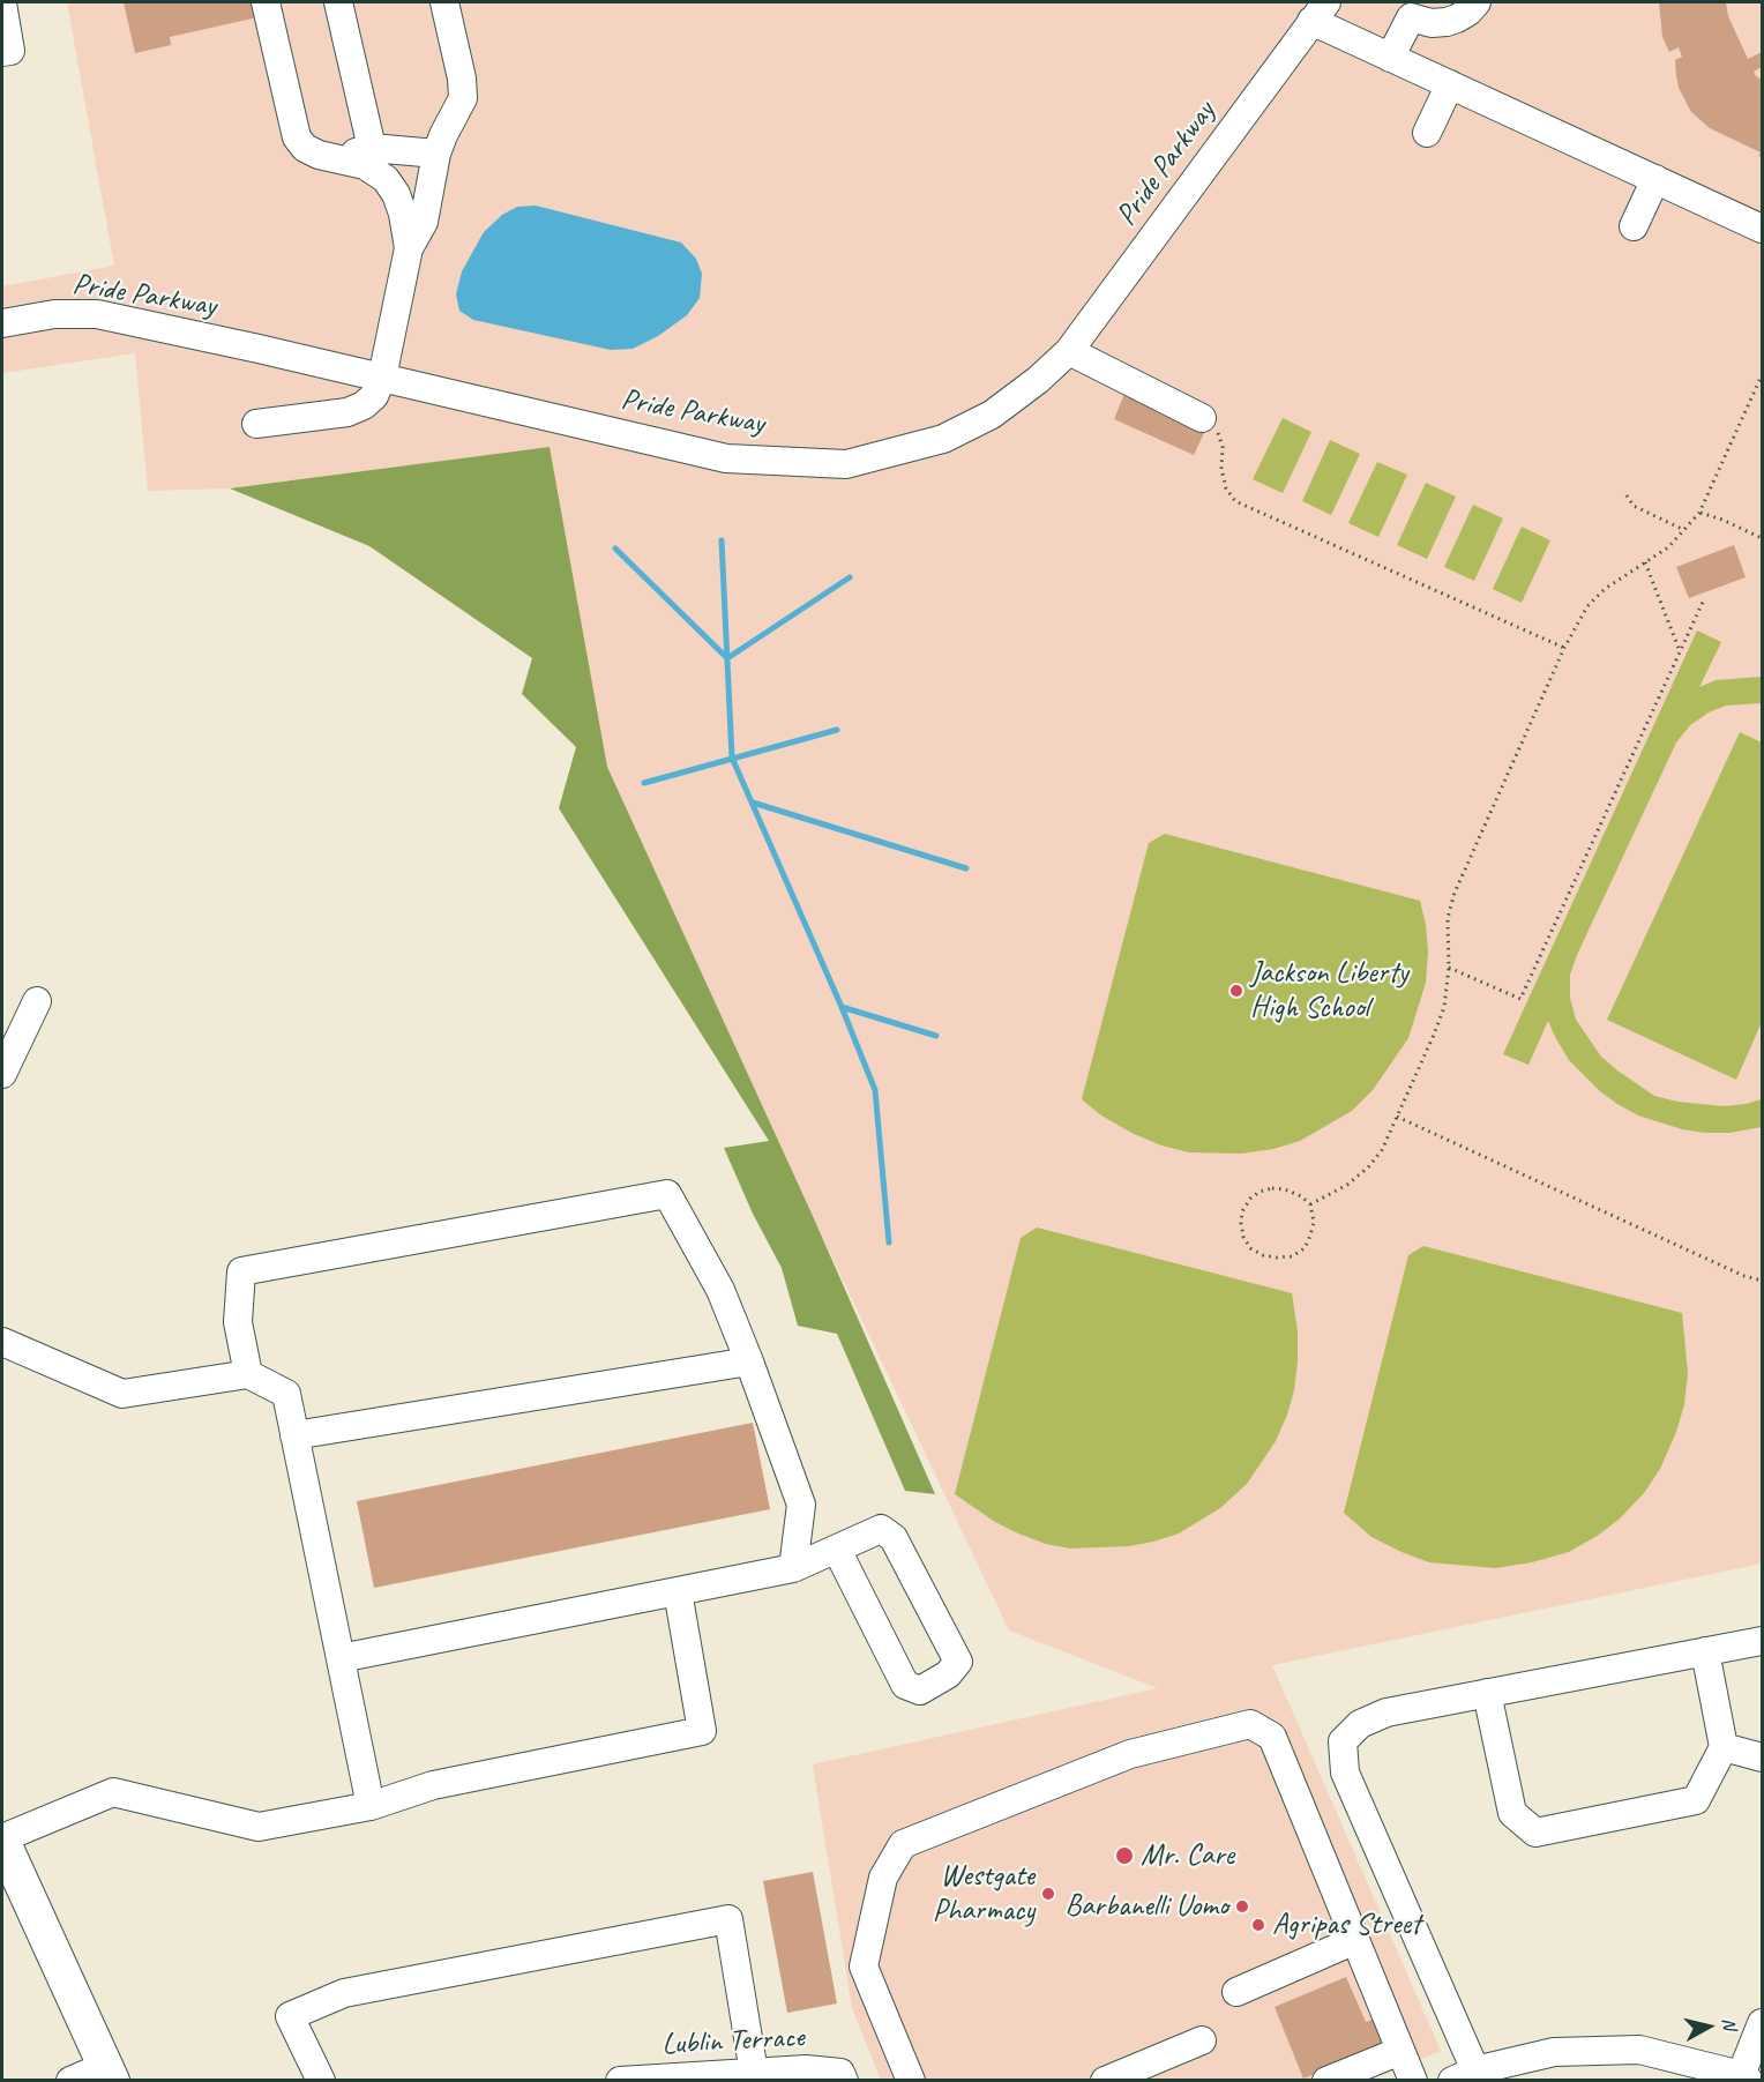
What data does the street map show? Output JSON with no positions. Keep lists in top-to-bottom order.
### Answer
{
  "streets": {
    "street": ["Pride Parkway", "Lublin Terrace"]
  },
  "places": [
    "Jackson Liberty High School",
    "Mr. Care",
    "Westgate Pharmacy",
    "Barbanelli Uomo",
    "Agripas Street"
  ],
  "north": "right"
}
